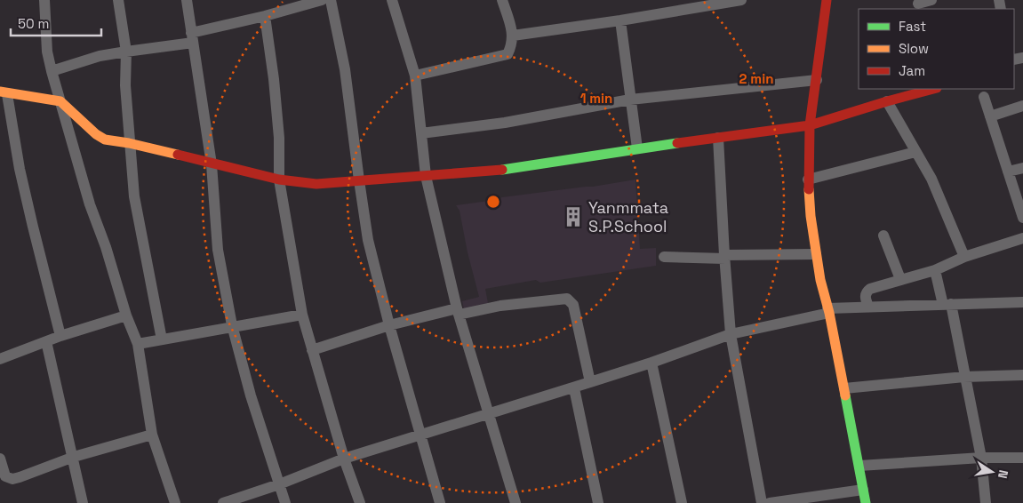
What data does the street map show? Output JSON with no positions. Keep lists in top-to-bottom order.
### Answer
{
  "places": {
    "building": ["Yanmmata S.P.School"]
  },
  "legend": ["Fast", "Slow", "Jam"],
  "scale_bar": "50 m",
  "north": "right",
  "rings": ["2 min", "1 min"]
}
